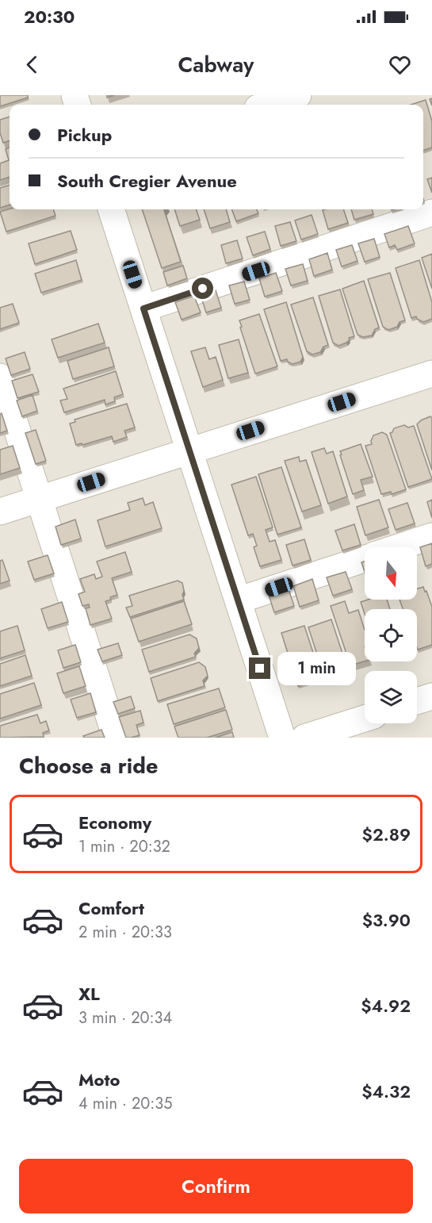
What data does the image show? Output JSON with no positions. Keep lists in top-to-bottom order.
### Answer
{
  "north": "bottom",
  "page": {
    "status": "20:30",
    "header": "Cabway",
    "banner": ["Pickup", "South Cregier Avenue"],
    "bubble": "1 min",
    "heading": "Choose a ride",
    "list": [
      {
        "name": "Economy",
        "note": "1 min · 20:32",
        "value": "$2.89"
      },
      {
        "name": "Comfort",
        "note": "2 min · 20:33",
        "value": "$3.90"
      },
      {
        "name": "XL",
        "note": "3 min · 20:34",
        "value": "$4.92"
      },
      {
        "name": "Moto",
        "note": "4 min · 20:35",
        "value": "$4.32"
      }
    ],
    "buttons": "Confirm"
  }
}
